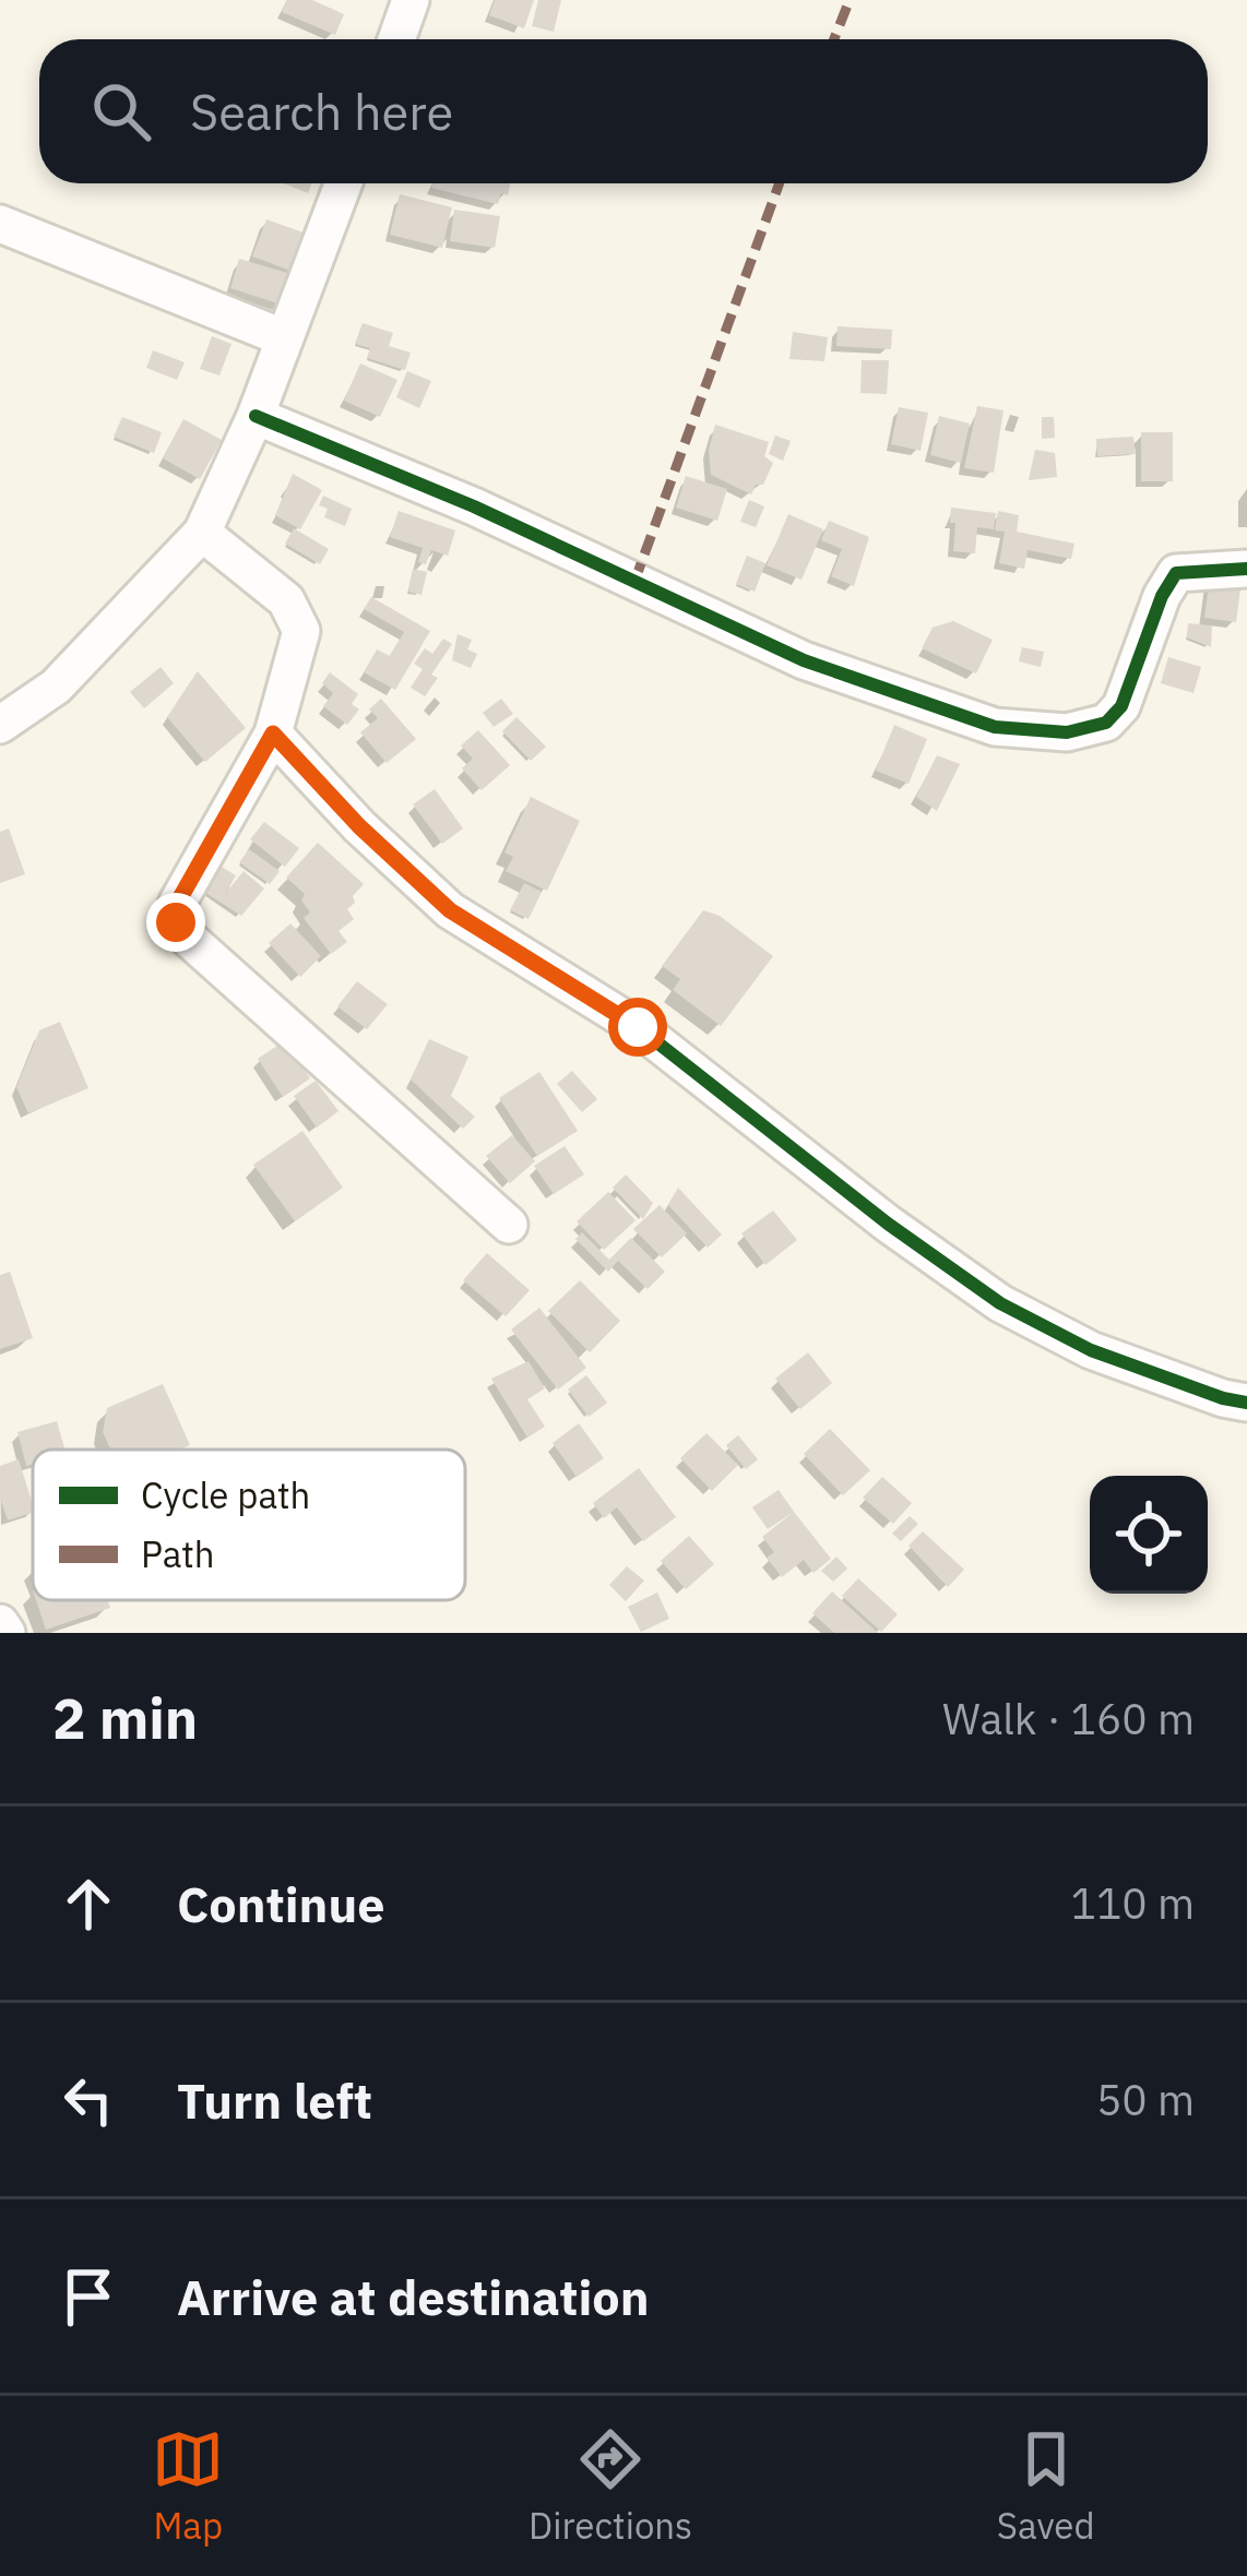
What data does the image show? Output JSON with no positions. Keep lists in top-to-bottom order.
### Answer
{
  "legend": ["Cycle path", "Path"],
  "page": {
    "search": "Search here",
    "heading": ["2 min", "Walk · 160 m"],
    "list": [
      ["Continue", "110 m"],
      ["Turn left", "50 m"],
      "Arrive at destination"
    ],
    "nav": ["Map", "Directions", "Saved"]
  }
}
